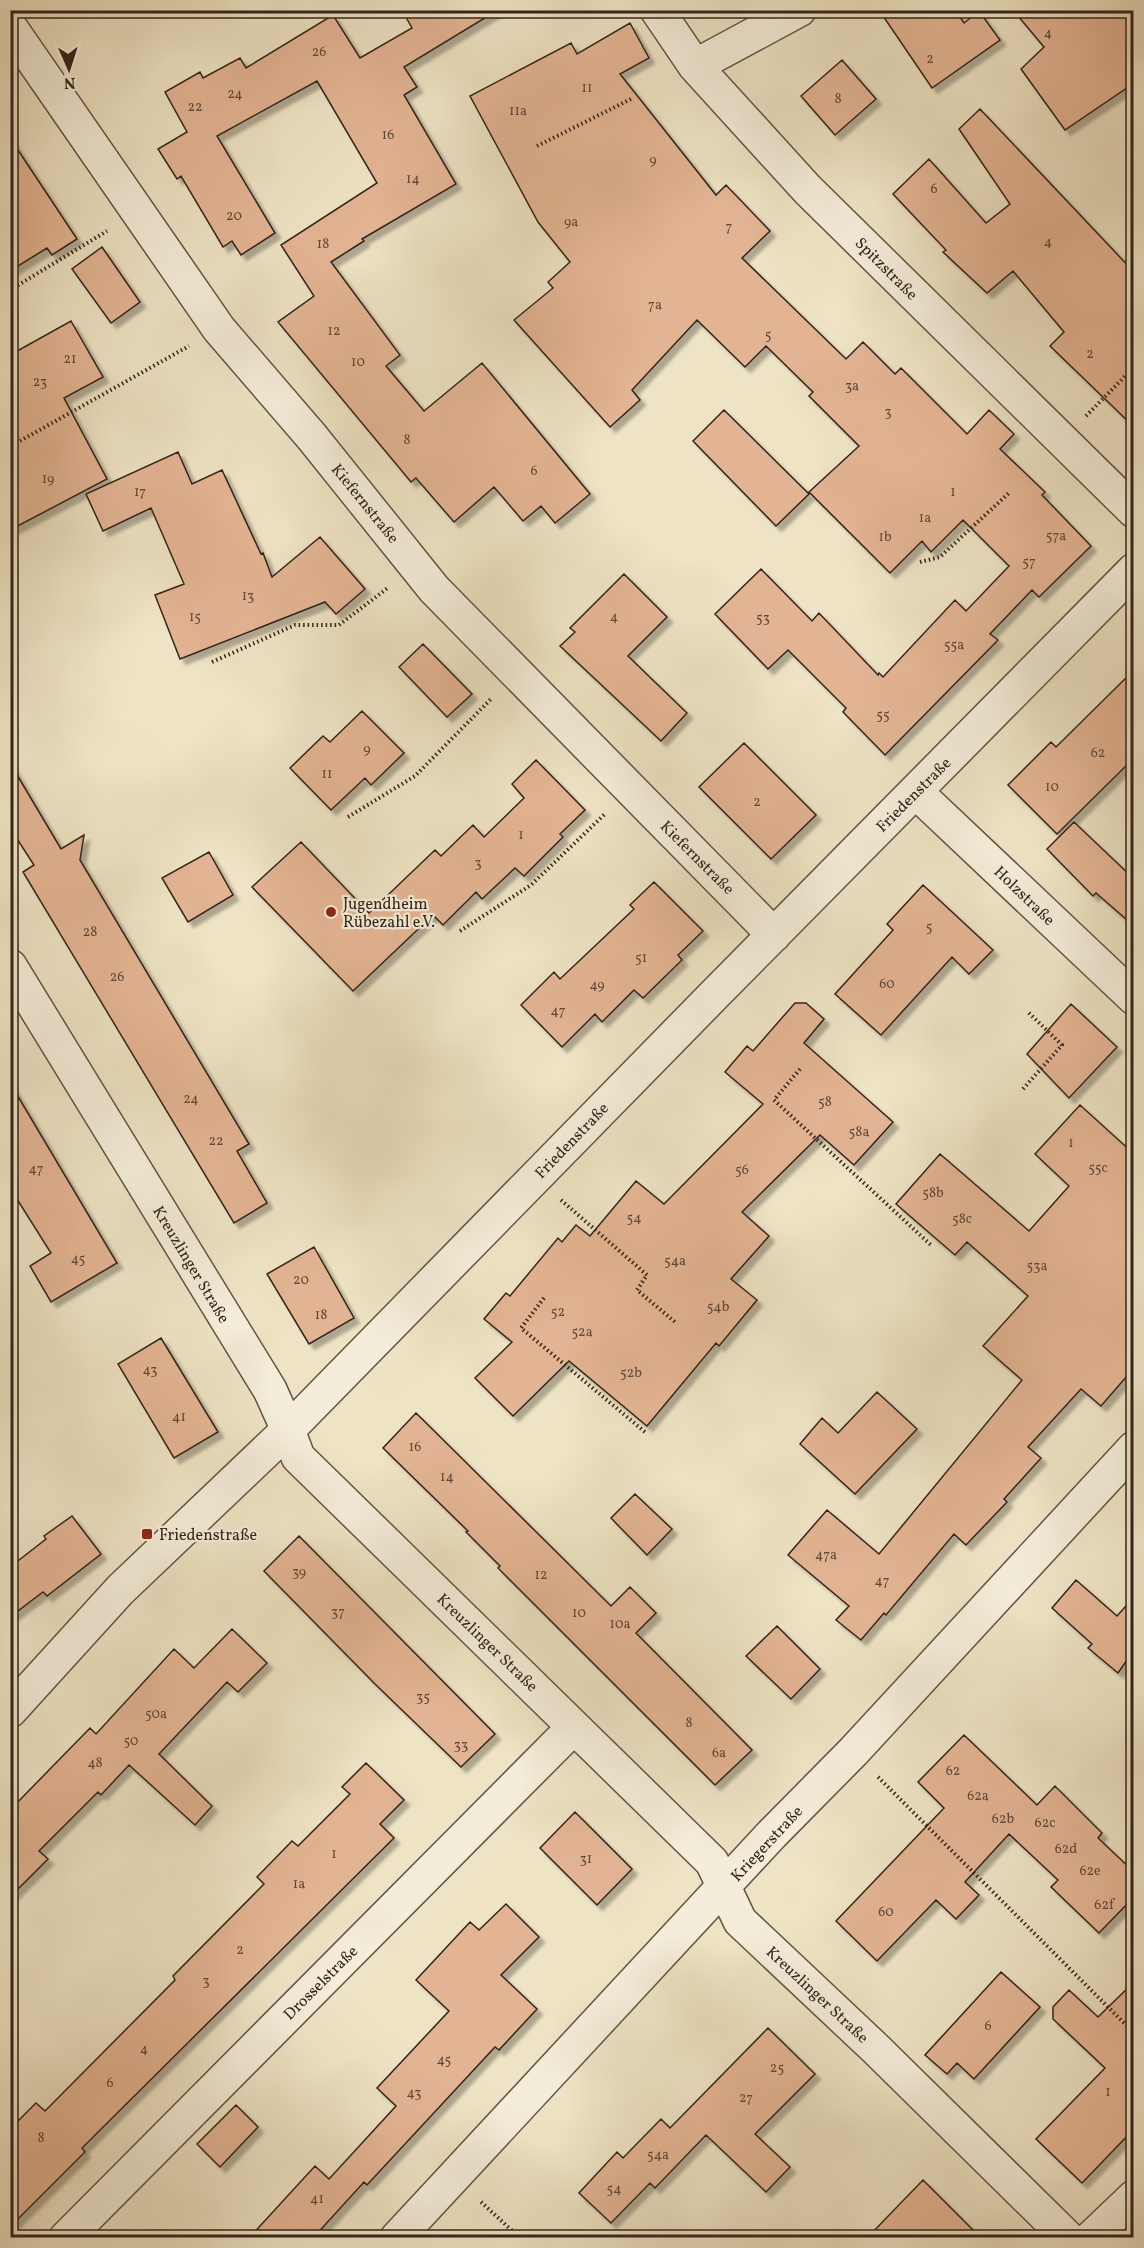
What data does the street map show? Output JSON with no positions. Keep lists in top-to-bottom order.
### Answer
{
  "streets": {
    "street": [
      "Spitzstraße",
      "Kiefernstraße",
      "Friedenstraße",
      "Holzstraße",
      "Kreuzlinger Straße",
      "Kriegerstraße",
      "Drosselstraße"
    ]
  },
  "crossings": [
    ["Kiefernstraße", "Friedenstraße"],
    ["Friedenstraße", "Holzstraße"],
    ["Friedenstraße", "Kreuzlinger Straße"],
    ["Kreuzlinger Straße", "Kriegerstraße"],
    ["Kreuzlinger Straße", "Drosselstraße"]
  ],
  "places": {
    "other": ["Jugendheim Rübezahl e.V."],
    "transit": ["Friedenstraße"]
  },
  "house_numbers": [
    "4",
    "26",
    "2",
    "11",
    "24",
    "8",
    "22",
    "11a",
    "16",
    "9",
    "14",
    "6",
    "20",
    "9a",
    "7",
    "4",
    "18",
    "7a",
    "12",
    "5",
    "2",
    "21",
    "10",
    "23",
    "3a",
    "3",
    "8",
    "6",
    "19",
    "17",
    "1",
    "1a",
    "57a",
    "1b",
    "57",
    "13",
    "15",
    "4",
    "53",
    "55a",
    "55",
    "9",
    "62",
    "11",
    "10",
    "2",
    "1",
    "3",
    "5",
    "28",
    "51",
    "26",
    "60",
    "49",
    "47",
    "24",
    "58",
    "58a",
    "22",
    "1",
    "55c",
    "47",
    "56",
    "58b",
    "54",
    "58c",
    "45",
    "54a",
    "53a",
    "20",
    "54b",
    "52",
    "18",
    "52a",
    "43",
    "52b",
    "41",
    "16",
    "14",
    "47a",
    "39",
    "12",
    "47",
    "37",
    "10",
    "10a",
    "35",
    "50a",
    "8",
    "50",
    "33",
    "6a",
    "48",
    "62",
    "62a",
    "62b",
    "62c",
    "62d",
    "1",
    "31",
    "62e",
    "1a",
    "62f",
    "60",
    "2",
    "3",
    "6",
    "4",
    "45",
    "25",
    "6",
    "1",
    "43",
    "27",
    "8",
    "54a",
    "54",
    "41"
  ],
  "north": "bottom"
}
